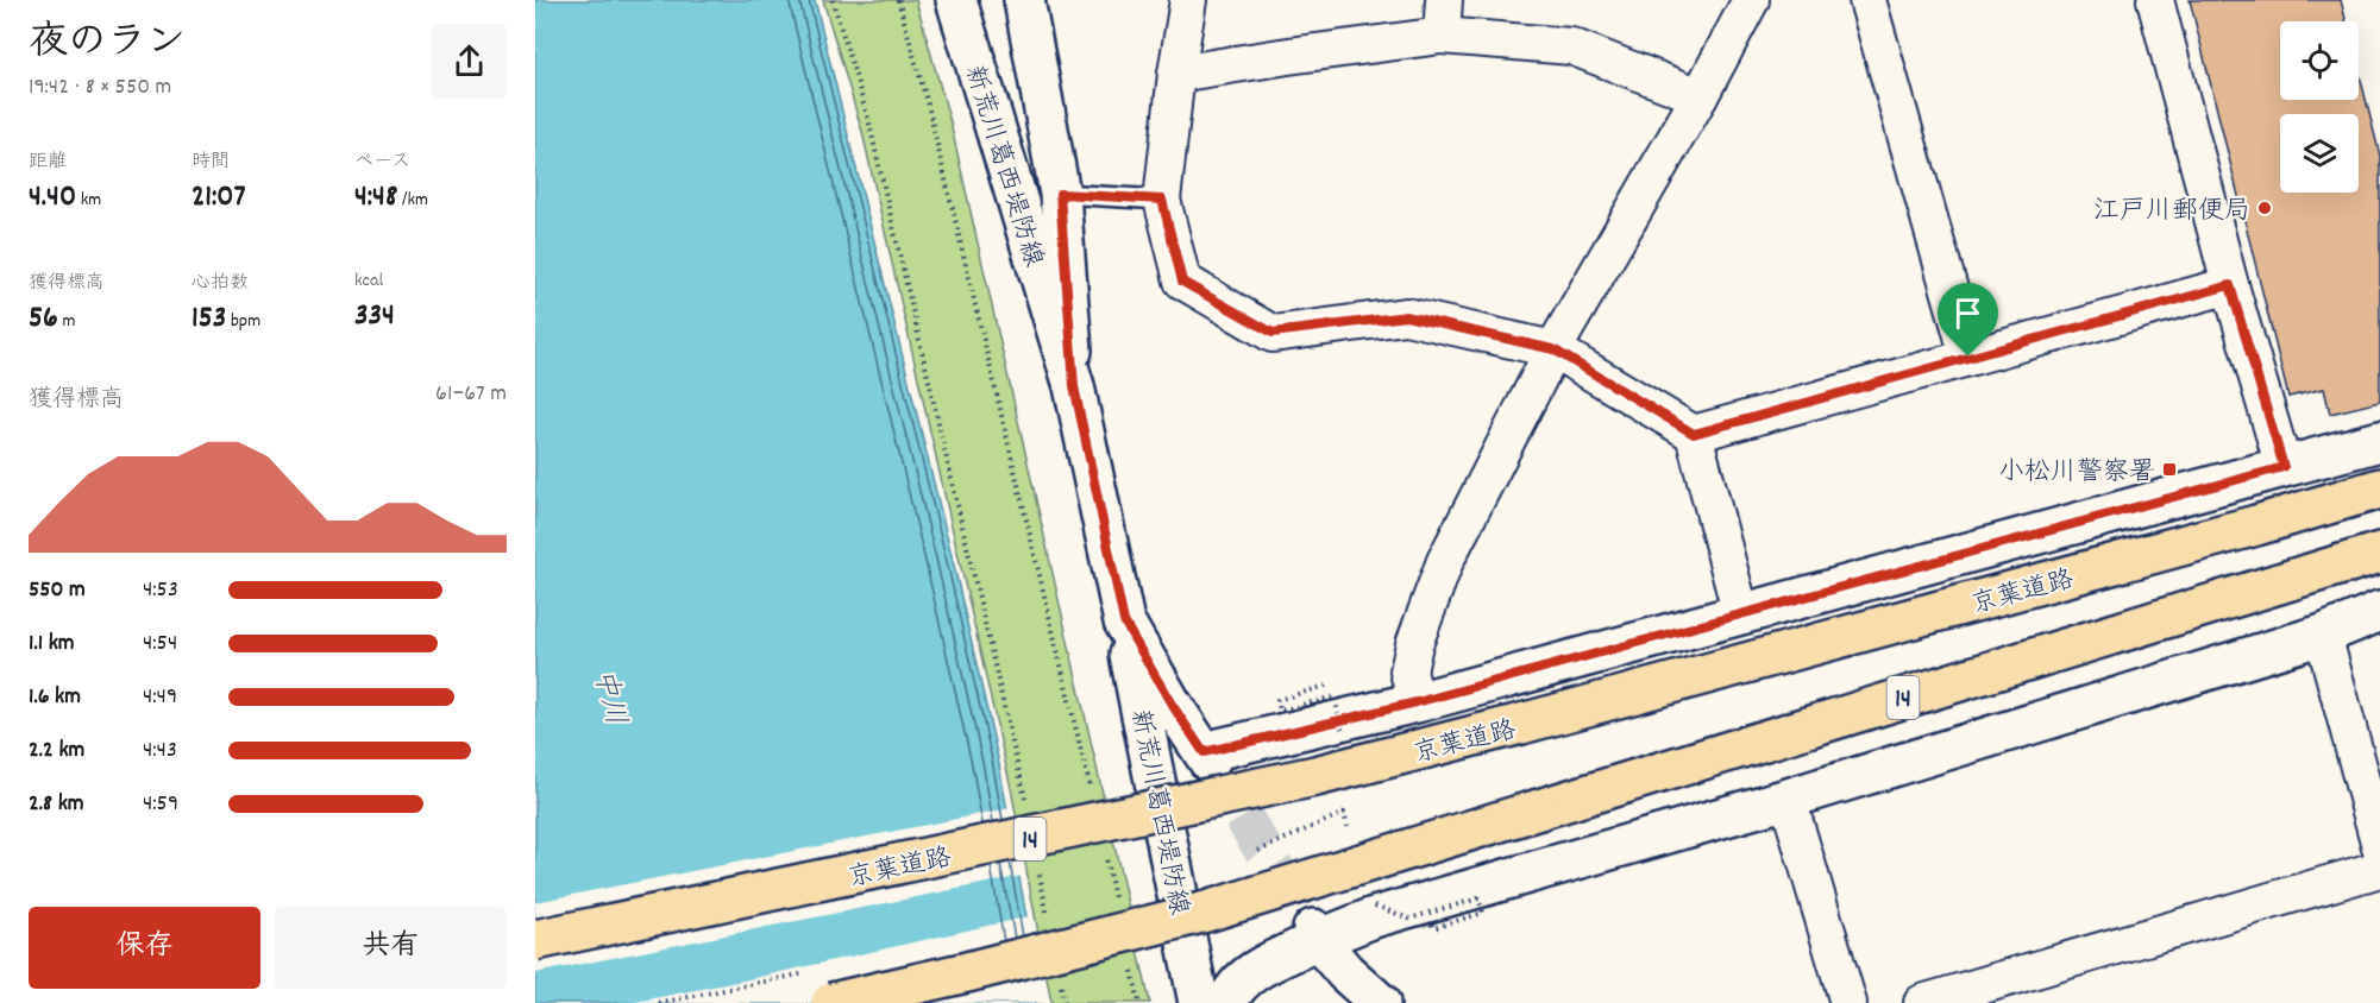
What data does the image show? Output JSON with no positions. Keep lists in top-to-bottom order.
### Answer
{
  "streets": {
    "highway": ["京葉道路", "14"],
    "street": ["新荒川葛西堤防線"]
  },
  "water": ["中川"],
  "places": {
    "other": ["江戸川郵便局"],
    "transit": ["小松川警察署"]
  },
  "page": {
    "heading": ["夜のラン", "19:42 · 8 × 550 m"],
    "stats": [
      ["距離", "4.40 km"],
      ["時間", "21:07"],
      ["ペース", "4:48 /km"],
      ["獲得標高", "56 m"],
      ["心拍数", "153 bpm"],
      ["kcal", "334"]
    ],
    "chart": ["獲得標高", "61–67 m"],
    "list": [
      {
        "name": "550 m",
        "note": "4:53"
      },
      {
        "name": "1.1 km",
        "note": "4:54"
      },
      {
        "name": "1.6 km",
        "note": "4:49"
      },
      {
        "name": "2.2 km",
        "note": "4:43"
      },
      {
        "name": "2.8 km",
        "note": "4:59"
      }
    ],
    "buttons": ["保存", "共有"]
  }
}
